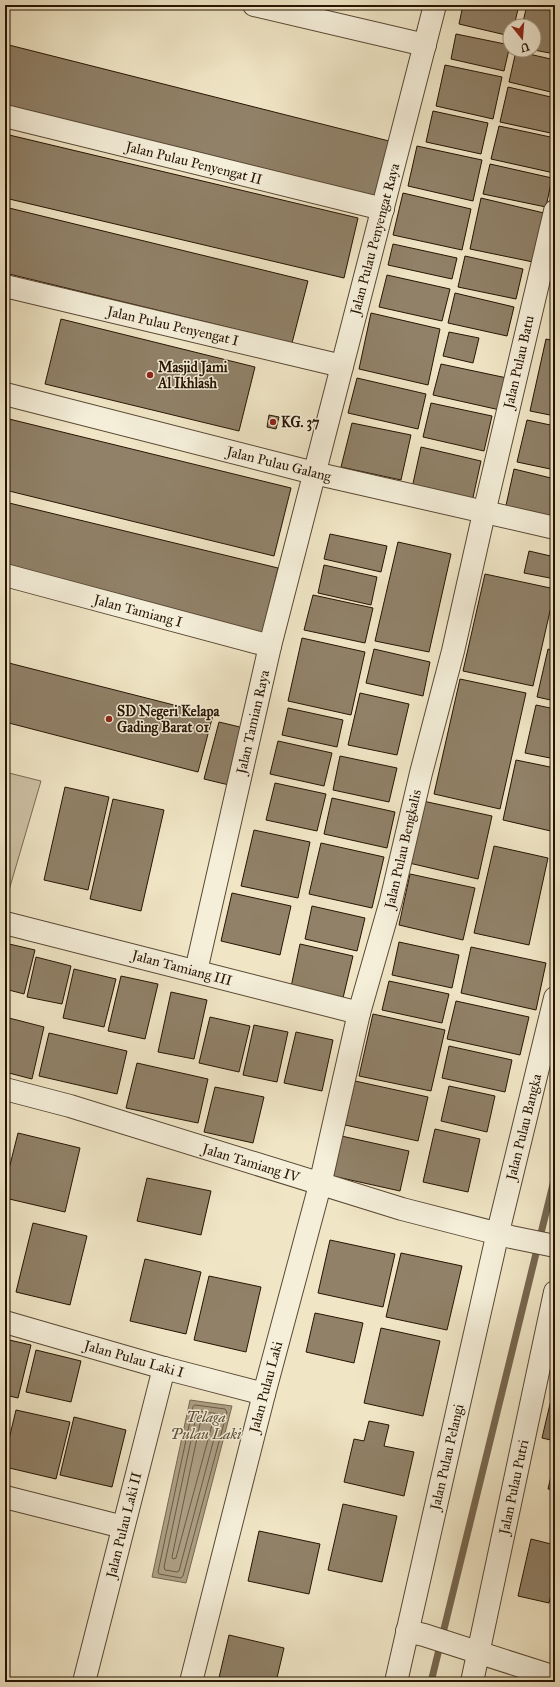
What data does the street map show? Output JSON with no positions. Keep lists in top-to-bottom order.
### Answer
{
  "streets": {
    "street": [
      "Jalan Pulau Penyengat II",
      "Jalan Pulau Penyengat Raya",
      "Jalan Pulau Penyengat I",
      "Jalan Pulau Batu",
      "Jalan Pulau Galang",
      "Jalan Tamiang I",
      "Jalan Tamian Raya",
      "Jalan Pulau Bengkalis",
      "Jalan Tamiang III",
      "Jalan Pulau Bangka",
      "Jalan Tamiang IV",
      "Jalan Pulau Laki I",
      "Jalan Pulau Laki",
      "Jalan Pulau Pelangi",
      "Jalan Pulau Putri",
      "Jalan Pulau Laki II"
    ]
  },
  "crossings": [
    ["Jalan Pulau Penyengat II", "Jalan Pulau Penyengat Raya"],
    ["Jalan Pulau Penyengat Raya", "Jalan Pulau Penyengat I"],
    ["Jalan Pulau Penyengat Raya", "Jalan Pulau Galang"],
    ["Jalan Pulau Penyengat Raya", "Jalan Tamian Raya"],
    ["Jalan Pulau Batu", "Jalan Pulau Galang"],
    ["Jalan Pulau Batu", "Jalan Pulau Bengkalis"],
    ["Jalan Pulau Galang", "Jalan Tamian Raya"],
    ["Jalan Pulau Galang", "Jalan Pulau Bengkalis"],
    ["Jalan Tamiang I", "Jalan Tamian Raya"],
    ["Jalan Tamian Raya", "Jalan Tamiang III"],
    ["Jalan Pulau Bengkalis", "Jalan Tamiang III"],
    ["Jalan Pulau Bengkalis", "Jalan Tamiang IV"],
    ["Jalan Pulau Bengkalis", "Jalan Pulau Laki"],
    ["Jalan Pulau Bangka", "Jalan Tamiang IV"],
    ["Jalan Pulau Bangka", "Jalan Pulau Pelangi"],
    ["Jalan Tamiang IV", "Jalan Pulau Laki"],
    ["Jalan Tamiang IV", "Jalan Pulau Pelangi"],
    ["Jalan Pulau Laki I", "Jalan Pulau Laki"],
    ["Jalan Pulau Laki I", "Jalan Pulau Laki II"]
  ],
  "water": ["Telaga Pulau Laki"],
  "places": ["Masjid Jami Al Ikhlash", "KG. 37", "SD Negeri Kelapa Gading Barat 01"],
  "north": "bottom"
}
